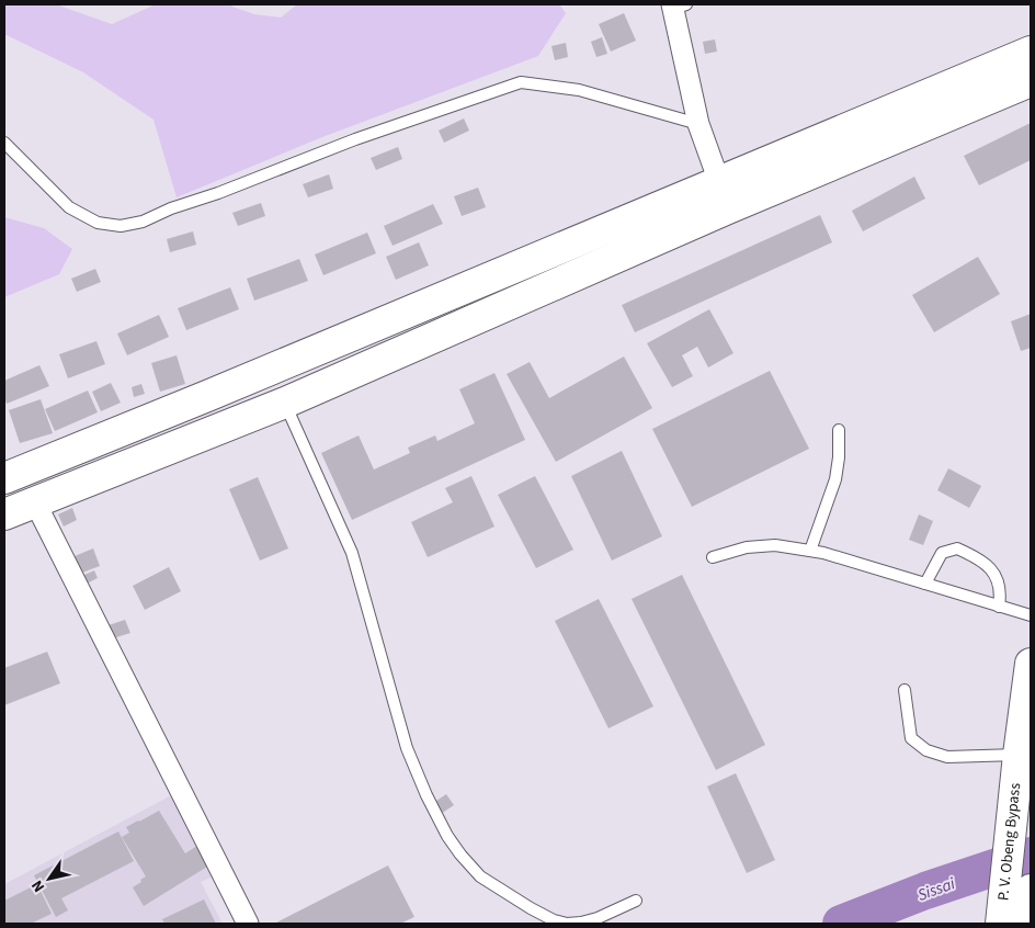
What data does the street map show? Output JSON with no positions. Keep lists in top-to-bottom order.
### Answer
{
  "streets": {
    "main road": ["P. V. Obeng Bypass"]
  },
  "water": ["Sissai"],
  "north": "bottom left"
}
